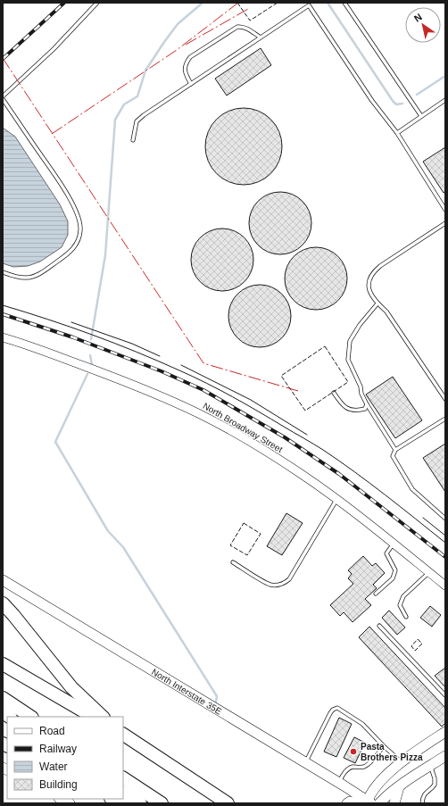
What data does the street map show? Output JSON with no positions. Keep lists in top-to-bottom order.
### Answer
{
  "streets": {
    "main road": ["North Interstate 35E"],
    "street": ["North Broadway Street"]
  },
  "places": ["Pasta Brothers Pizza"],
  "legend": [
    "Road",
    "Railway",
    "Water",
    "Building"
  ],
  "north": "top left"
}
